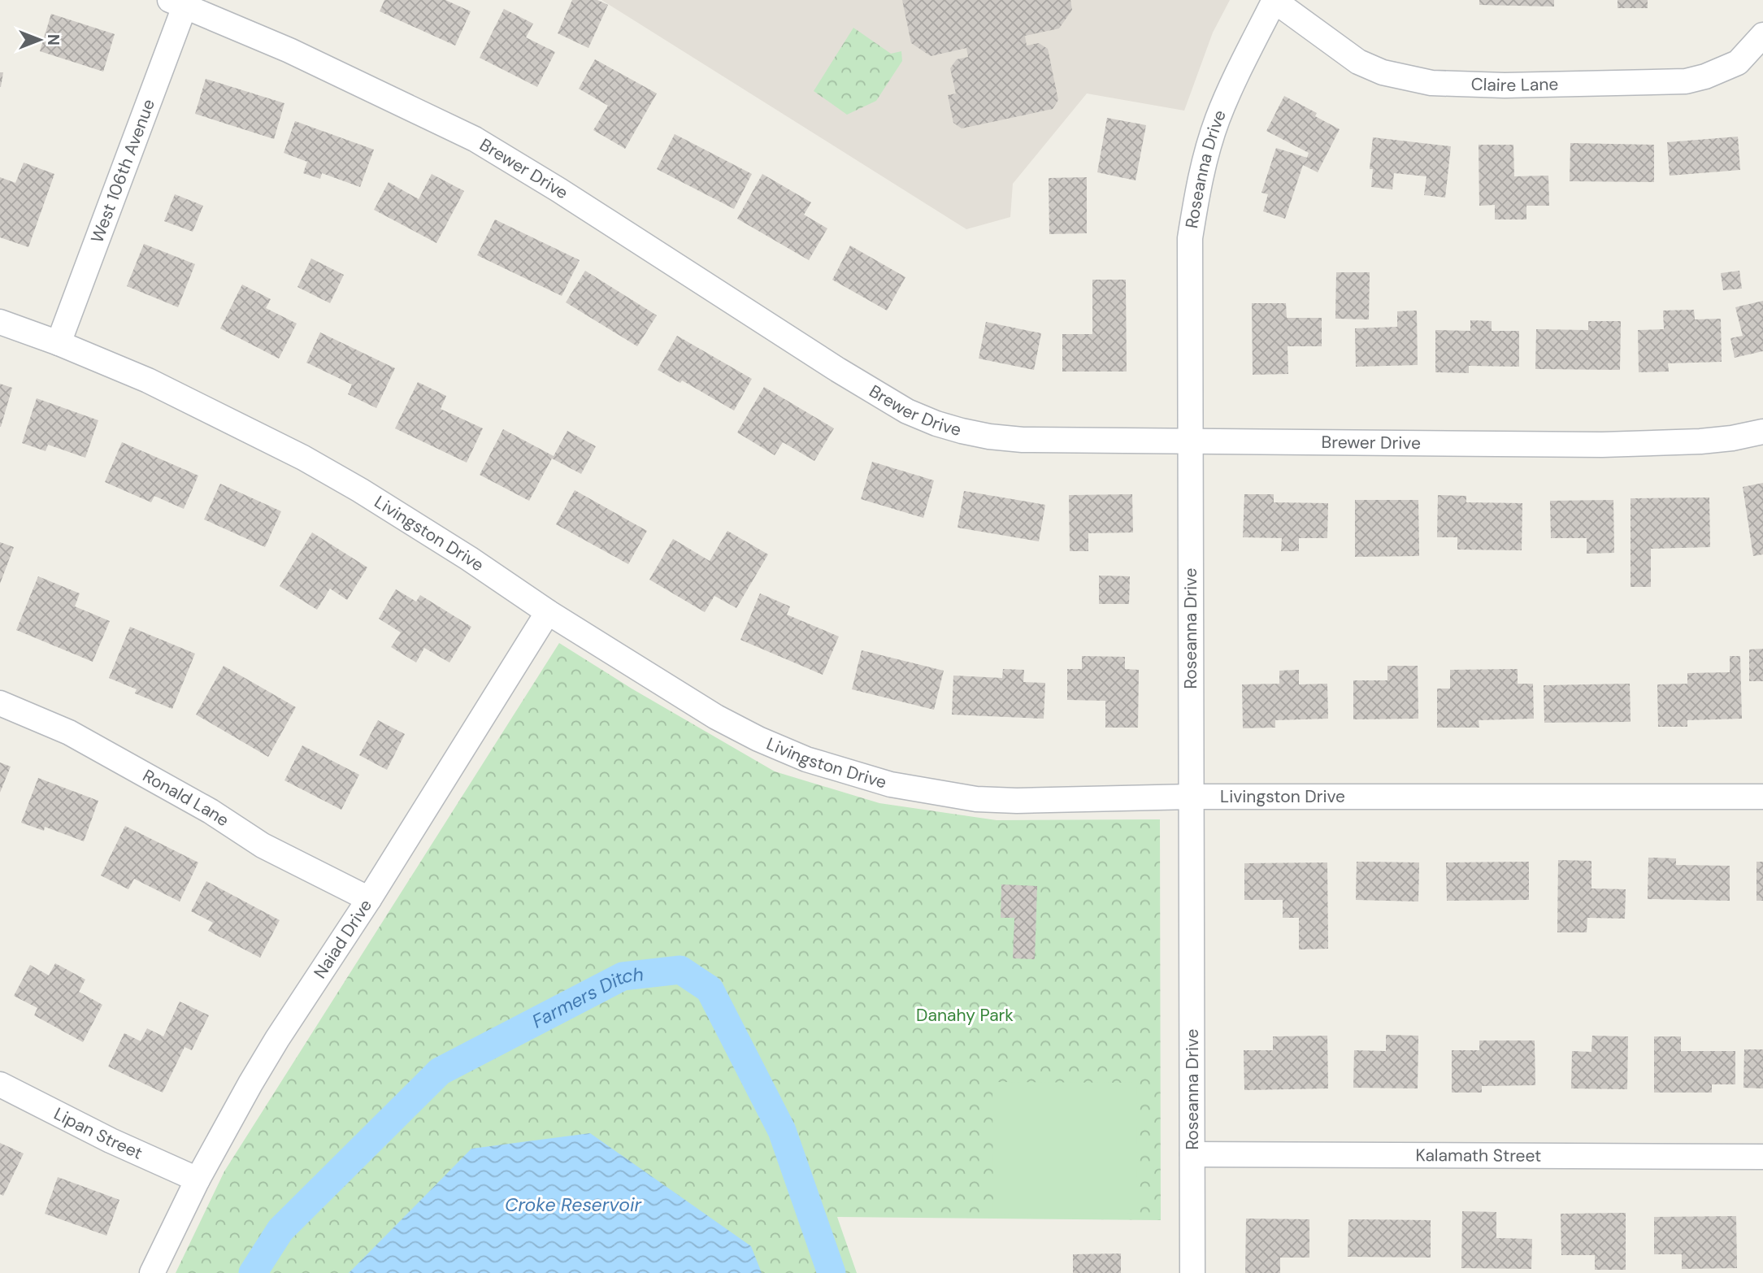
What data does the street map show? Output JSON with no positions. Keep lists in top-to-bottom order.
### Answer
{
  "streets": {
    "street": [
      "Claire Lane",
      "Brewer Drive",
      "Roseanna Drive",
      "West 106th Avenue",
      "Livingston Drive",
      "Ronald Lane",
      "Naiad Drive",
      "Lipan Street",
      "Kalamath Street"
    ]
  },
  "crossings": [
    ["Claire Lane", "Roseanna Drive"],
    ["Brewer Drive", "Roseanna Drive"],
    ["Brewer Drive", "West 106th Avenue"],
    ["Roseanna Drive", "Livingston Drive"],
    ["Roseanna Drive", "Kalamath Street"],
    ["West 106th Avenue", "Livingston Drive"],
    ["Livingston Drive", "Naiad Drive"],
    ["Ronald Lane", "Naiad Drive"],
    ["Naiad Drive", "Lipan Street"]
  ],
  "water": ["Farmers Ditch", "Croke Reservoir"],
  "parks": ["Danahy Park"],
  "north": "right"
}
